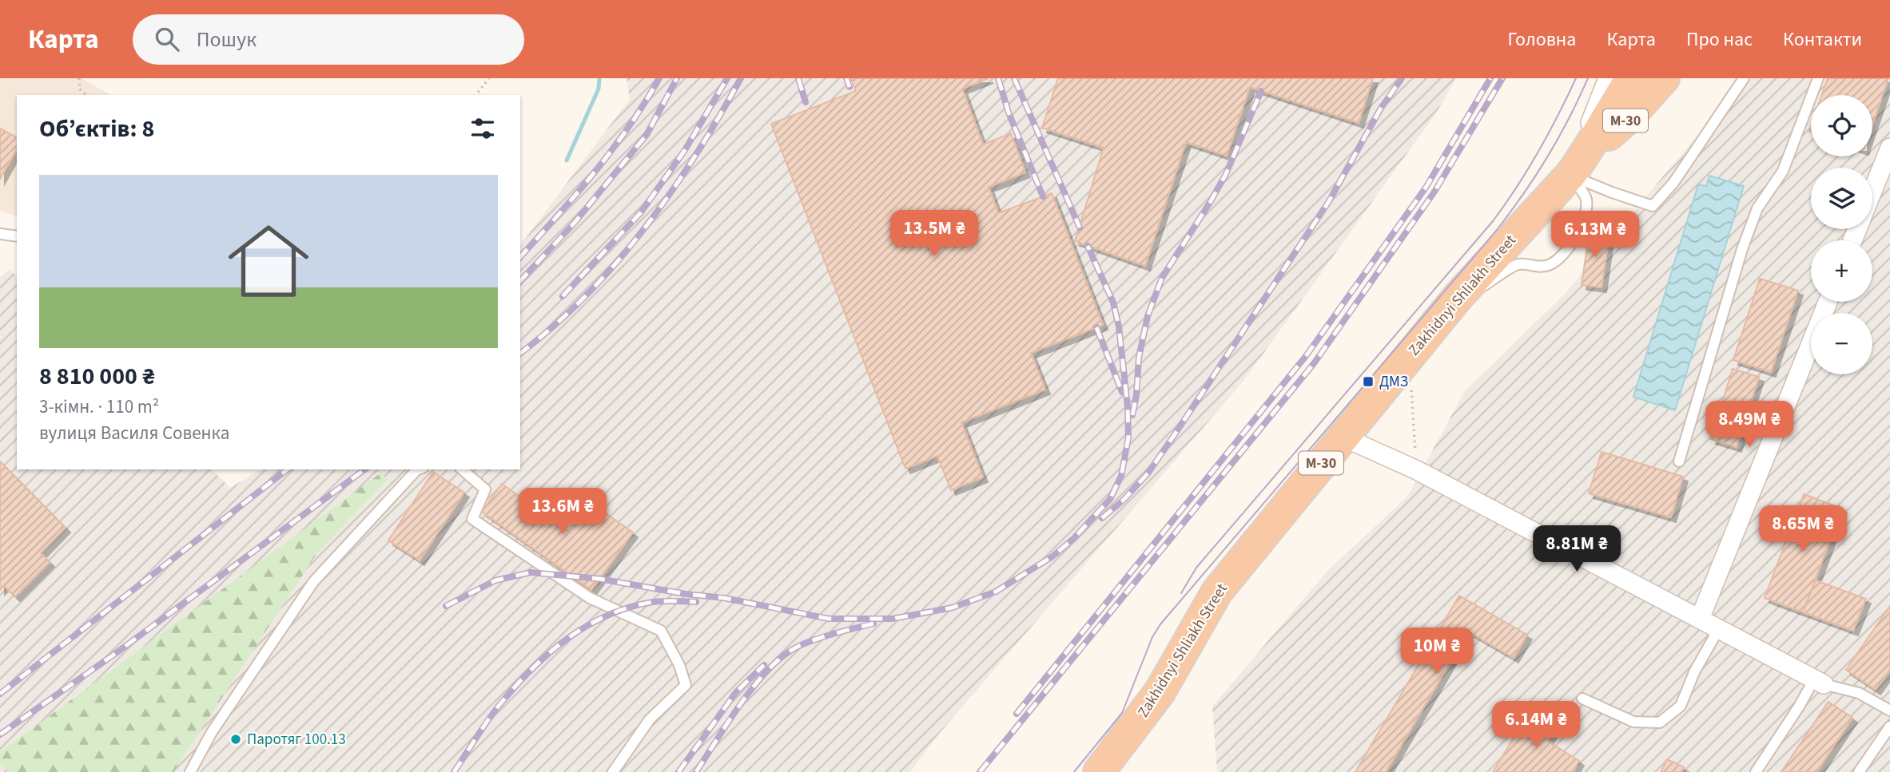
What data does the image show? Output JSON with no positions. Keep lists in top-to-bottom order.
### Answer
{
  "streets": {
    "highway": ["М-30", "Zakhidnyi Shliakh Street"]
  },
  "crossings": [
    ["М-30", "Zakhidnyi Shliakh Street"]
  ],
  "places": {
    "transit": ["ДМЗ"],
    "other": ["Паротяг 100.13"]
  },
  "page": {
    "header": "Карта",
    "search": "Пошук",
    "nav": [
      "Головна",
      "Карта",
      "Про нас",
      "Контакти"
    ],
    "map_buttons": ["+", "−"],
    "heading": "Об’єктів: 8",
    "list": [
      {
        "name": "8 810 000 ₴",
        "note": "3-кімн. · 110 m² · вулиця Василя Совенка"
      }
    ],
    "price": [
      "13.5M ₴",
      "6.13M ₴",
      "8.49M ₴",
      "13.6M ₴",
      "8.65M ₴",
      "8.81M ₴",
      "10M ₴",
      "6.14M ₴"
    ]
  }
}
